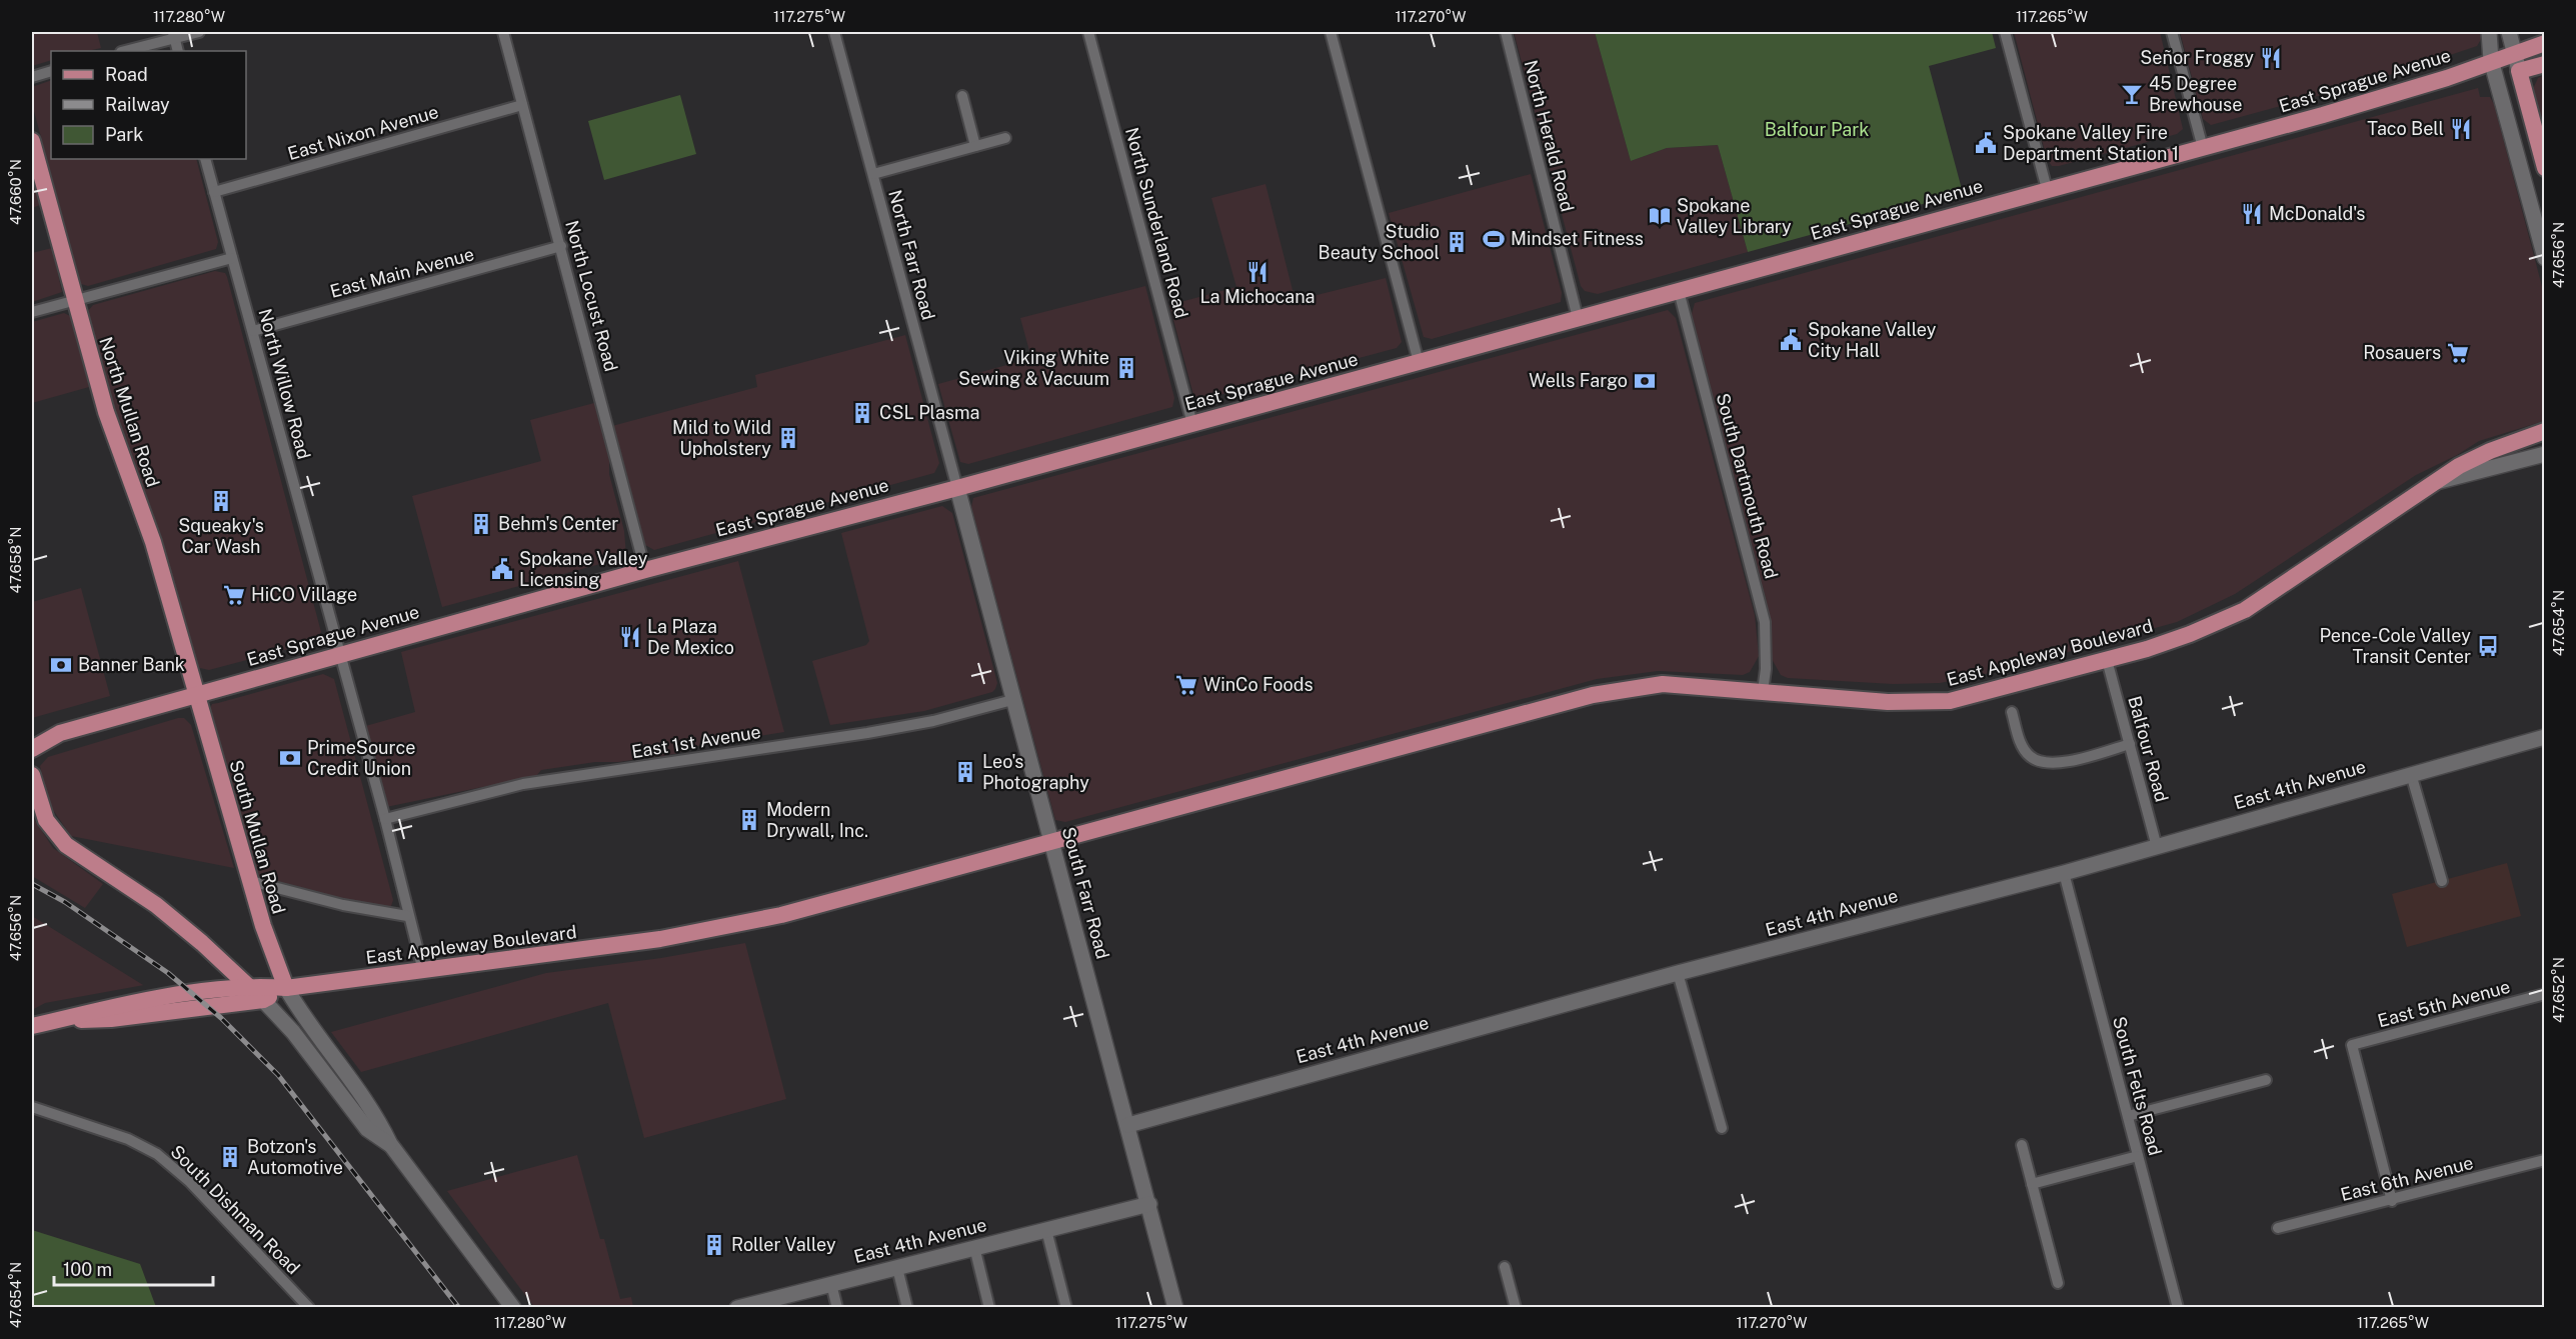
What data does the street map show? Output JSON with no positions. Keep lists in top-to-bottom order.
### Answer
{
  "streets": {
    "main road": [
      "East Sprague Avenue",
      "North Mullan Road",
      "East Appleway Boulevard",
      "South Mullan Road"
    ],
    "street": [
      "East Nixon Avenue",
      "North Herald Road",
      "North Sunderland Road",
      "North Farr Road",
      "East Main Avenue",
      "North Locust Road",
      "North Willow Road",
      "South Dartmouth Road",
      "East 1st Avenue",
      "Balfour Road",
      "East 4th Avenue",
      "South Farr Road",
      "East 5th Avenue",
      "South Felts Road",
      "East 6th Avenue",
      "South Dishman Road"
    ]
  },
  "crossings": [
    ["East Sprague Avenue", "North Herald Road"],
    ["East Sprague Avenue", "North Sunderland Road"],
    ["East Sprague Avenue", "North Farr Road"],
    ["East Sprague Avenue", "North Locust Road"],
    ["East Sprague Avenue", "North Willow Road"],
    ["East Sprague Avenue", "North Mullan Road"],
    ["East Sprague Avenue", "South Dartmouth Road"],
    ["East Sprague Avenue", "South Mullan Road"],
    ["East Sprague Avenue", "South Farr Road"],
    ["East Nixon Avenue", "North Locust Road"],
    ["East Nixon Avenue", "North Willow Road"],
    ["North Farr Road", "South Farr Road"],
    ["East Main Avenue", "North Locust Road"],
    ["East Main Avenue", "North Willow Road"],
    ["North Willow Road", "East Appleway Boulevard"],
    ["North Willow Road", "East 1st Avenue"],
    ["North Mullan Road", "South Mullan Road"],
    ["South Dartmouth Road", "East Appleway Boulevard"],
    ["East Appleway Boulevard", "Balfour Road"],
    ["East Appleway Boulevard", "South Mullan Road"],
    ["East Appleway Boulevard", "South Farr Road"],
    ["East 1st Avenue", "South Farr Road"],
    ["Balfour Road", "East 4th Avenue"],
    ["East 4th Avenue", "South Farr Road"],
    ["East 4th Avenue", "South Felts Road"],
    ["East 5th Avenue", "East 6th Avenue"]
  ],
  "parks": ["Balfour Park"],
  "places": {
    "restaurant": [
      "Señor Froggy",
      "Taco Bell",
      "McDonald's",
      "La Michocana",
      "La Plaza De Mexico"
    ],
    "bar": ["45 Degree Brewhouse"],
    "public building": ["Spokane Valley Fire Department Station 1", "Spokane Valley City Hall", "Spokane Valley Licensing"],
    "library": ["Spokane Valley Library"],
    "sports": ["Mindset Fitness"],
    "building": [
      "Studio Beauty School",
      "Viking White Sewing & Vacuum",
      "CSL Plasma",
      "Mild to Wild Upholstery",
      "Squeaky's Car Wash",
      "Behm's Center",
      "Leo's Photography",
      "Modern Drywall, Inc.",
      "Botzon's Automotive",
      "Roller Valley"
    ],
    "supermarket": ["Rosauers", "HiCO Village", "WinCo Foods"],
    "bank": ["Wells Fargo", "Banner Bank", "PrimeSource Credit Union"],
    "bus stop": ["Pence-Cole Valley Transit Center"]
  },
  "legend": ["Road", "Railway", "Park"],
  "scale_bar": "100 m",
  "coordinates": [
    "117.280°W",
    "117.275°W",
    "117.270°W",
    "117.265°W",
    "47.660°N",
    "47.656°N",
    "47.658°N",
    "47.654°N",
    "47.652°N"
  ]
}
